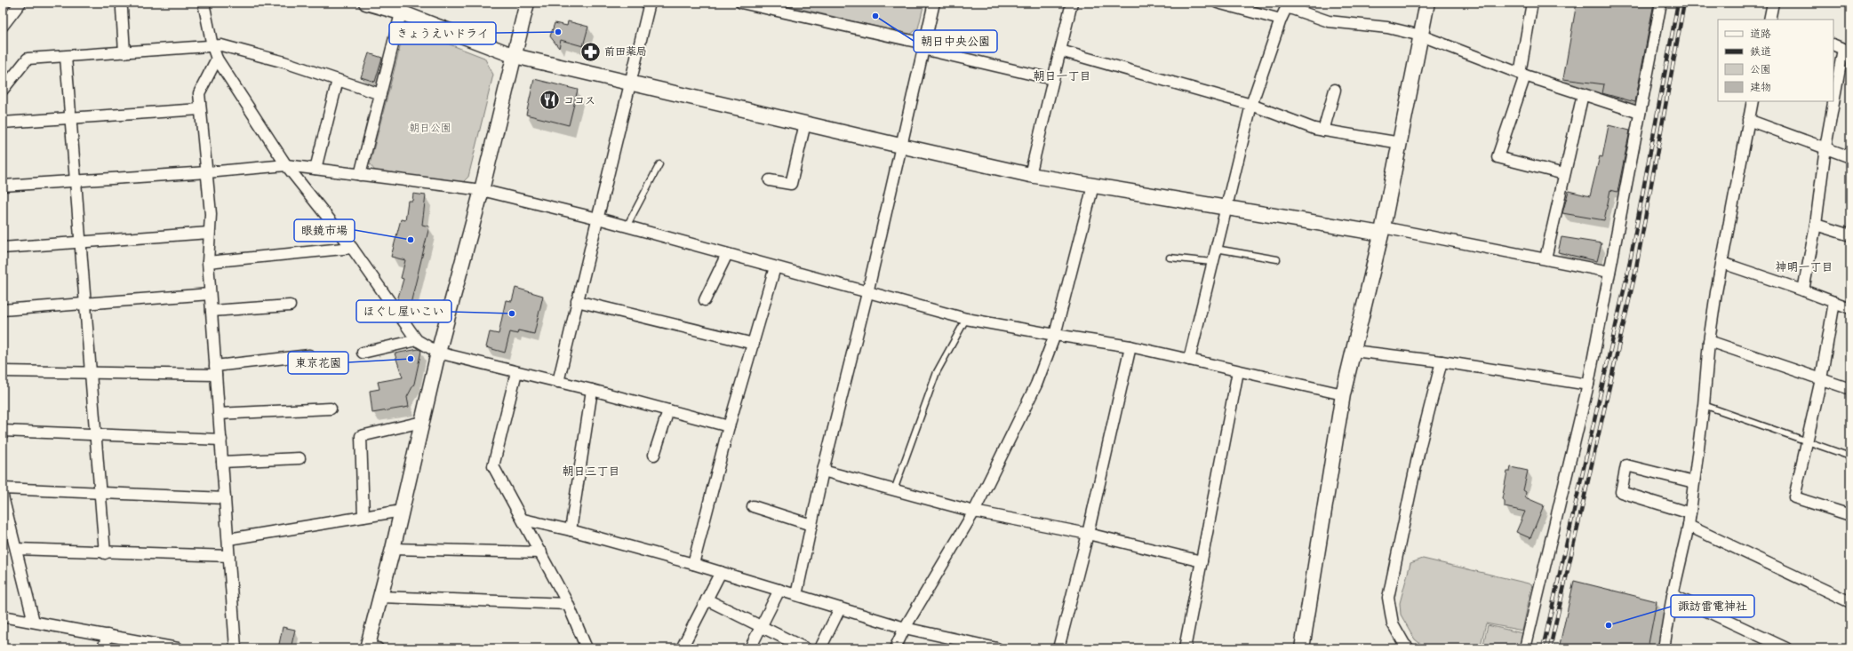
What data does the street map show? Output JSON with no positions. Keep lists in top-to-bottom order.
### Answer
{
  "districts": ["朝日一丁目", "神明一丁目", "朝日三丁目"],
  "parks": ["朝日公園"],
  "places": {
    "other": [
      "朝日中央公園",
      "きょうえいドライ",
      "眼鏡市場",
      "ほぐし屋いこい",
      "東京花園",
      "諏訪雷電神社"
    ],
    "pharmacy": ["前田薬局"],
    "restaurant": ["ココス"]
  },
  "legend": [
    "道路",
    "鉄道",
    "公園",
    "建物"
  ]
}
